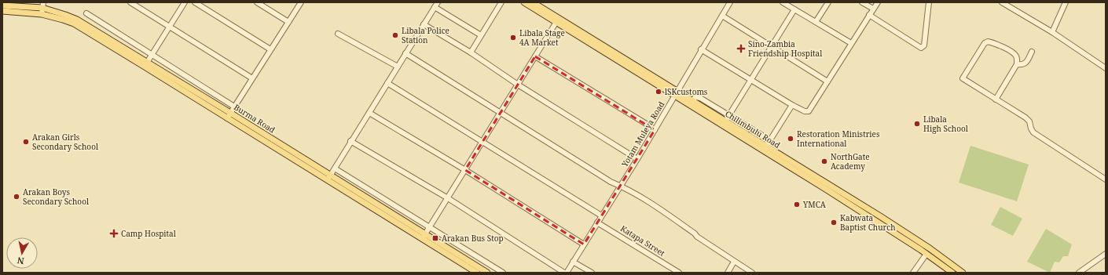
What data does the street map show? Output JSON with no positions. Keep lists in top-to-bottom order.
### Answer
{
  "streets": {
    "main road": ["Burma Road", "Chilimbulu Road"],
    "street": ["Yotam Muleya Road", "Katapa Street"]
  },
  "crossings": [
    ["Chilimbulu Road", "Yotam Muleya Road"],
    ["Yotam Muleya Road", "Katapa Street"]
  ],
  "places": {
    "other": [
      "Libala Police Station",
      "Libala Stage 4A Market",
      "lSKcustoms",
      "Libala High School",
      "Restoration Ministries International",
      "Arakan Girls Secondary School",
      "NorthGate Academy",
      "Arakan Boys Secondary School",
      "YMCA",
      "Kabwata Baptist Church"
    ],
    "health": ["Sino-Zambia Friendship Hospital", "Camp Hospital"],
    "transit": ["Arakan Bus Stop"]
  },
  "north": "bottom"
}
